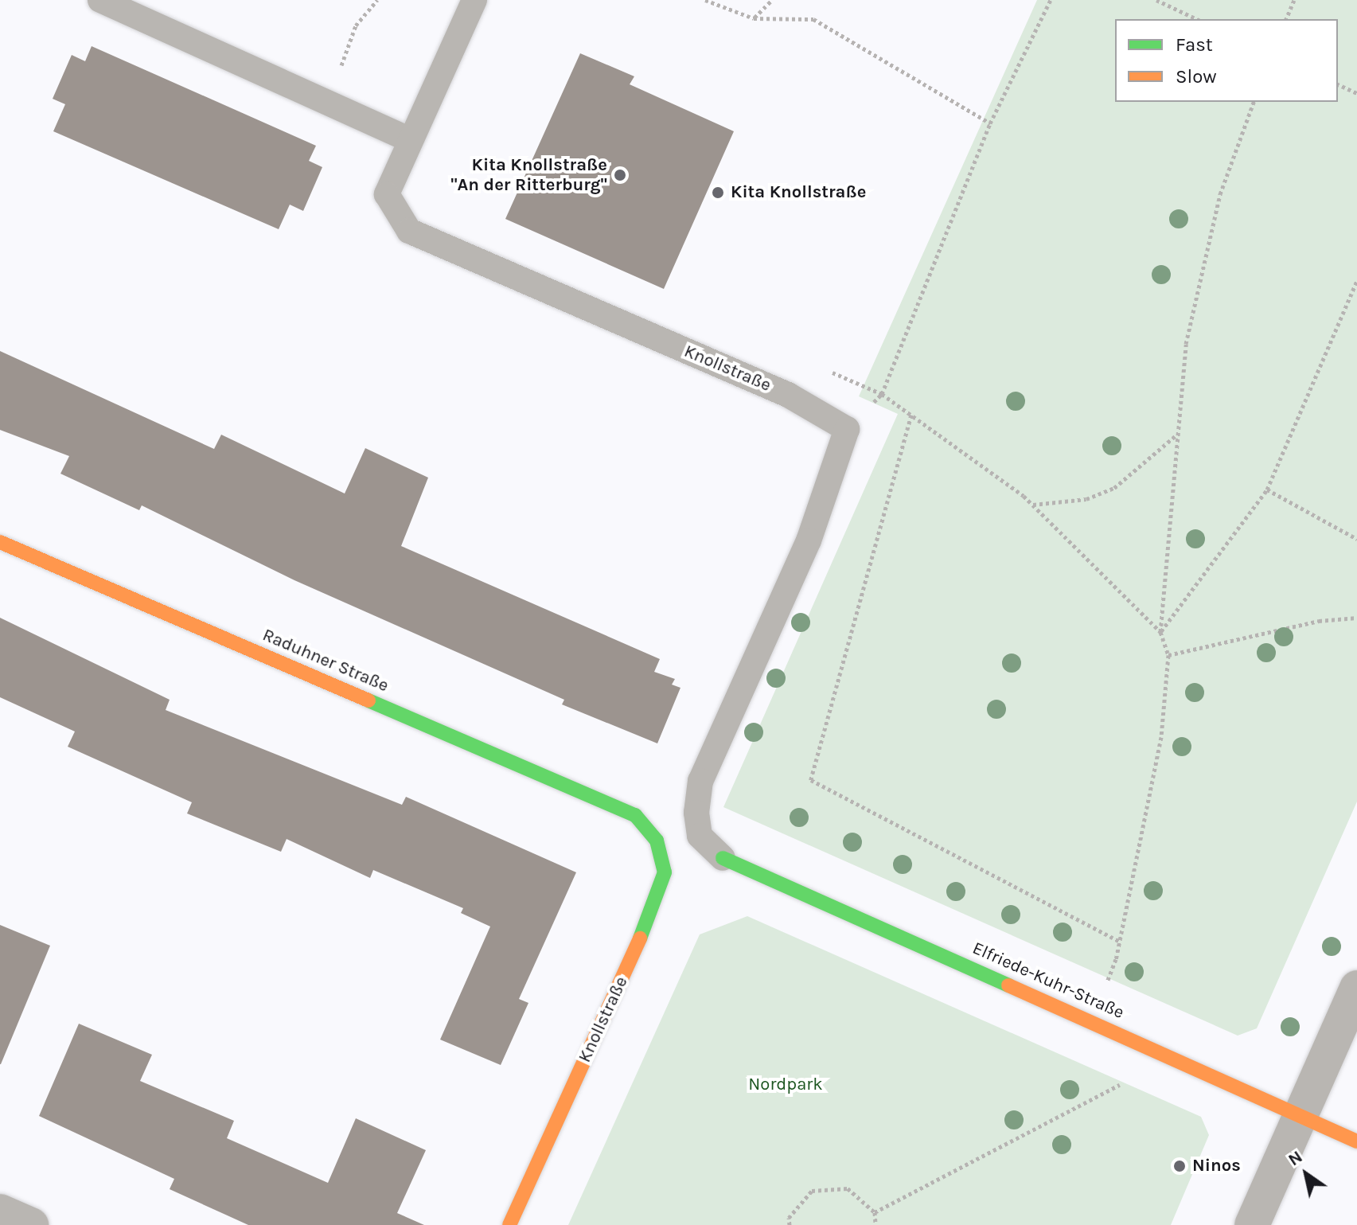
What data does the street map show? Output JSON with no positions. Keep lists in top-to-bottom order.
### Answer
{
  "streets": {
    "street": ["Knollstraße", "Raduhner Straße", "Elfriede-Kuhr-Straße"]
  },
  "crossings": [
    ["Knollstraße", "Raduhner Straße"]
  ],
  "parks": ["Nordpark"],
  "places": ["Kita Knollstraße \"An der Ritterburg\"", "Kita Knollstraße", "Ninos"],
  "legend": ["Fast", "Slow"],
  "north": "top left"
}
